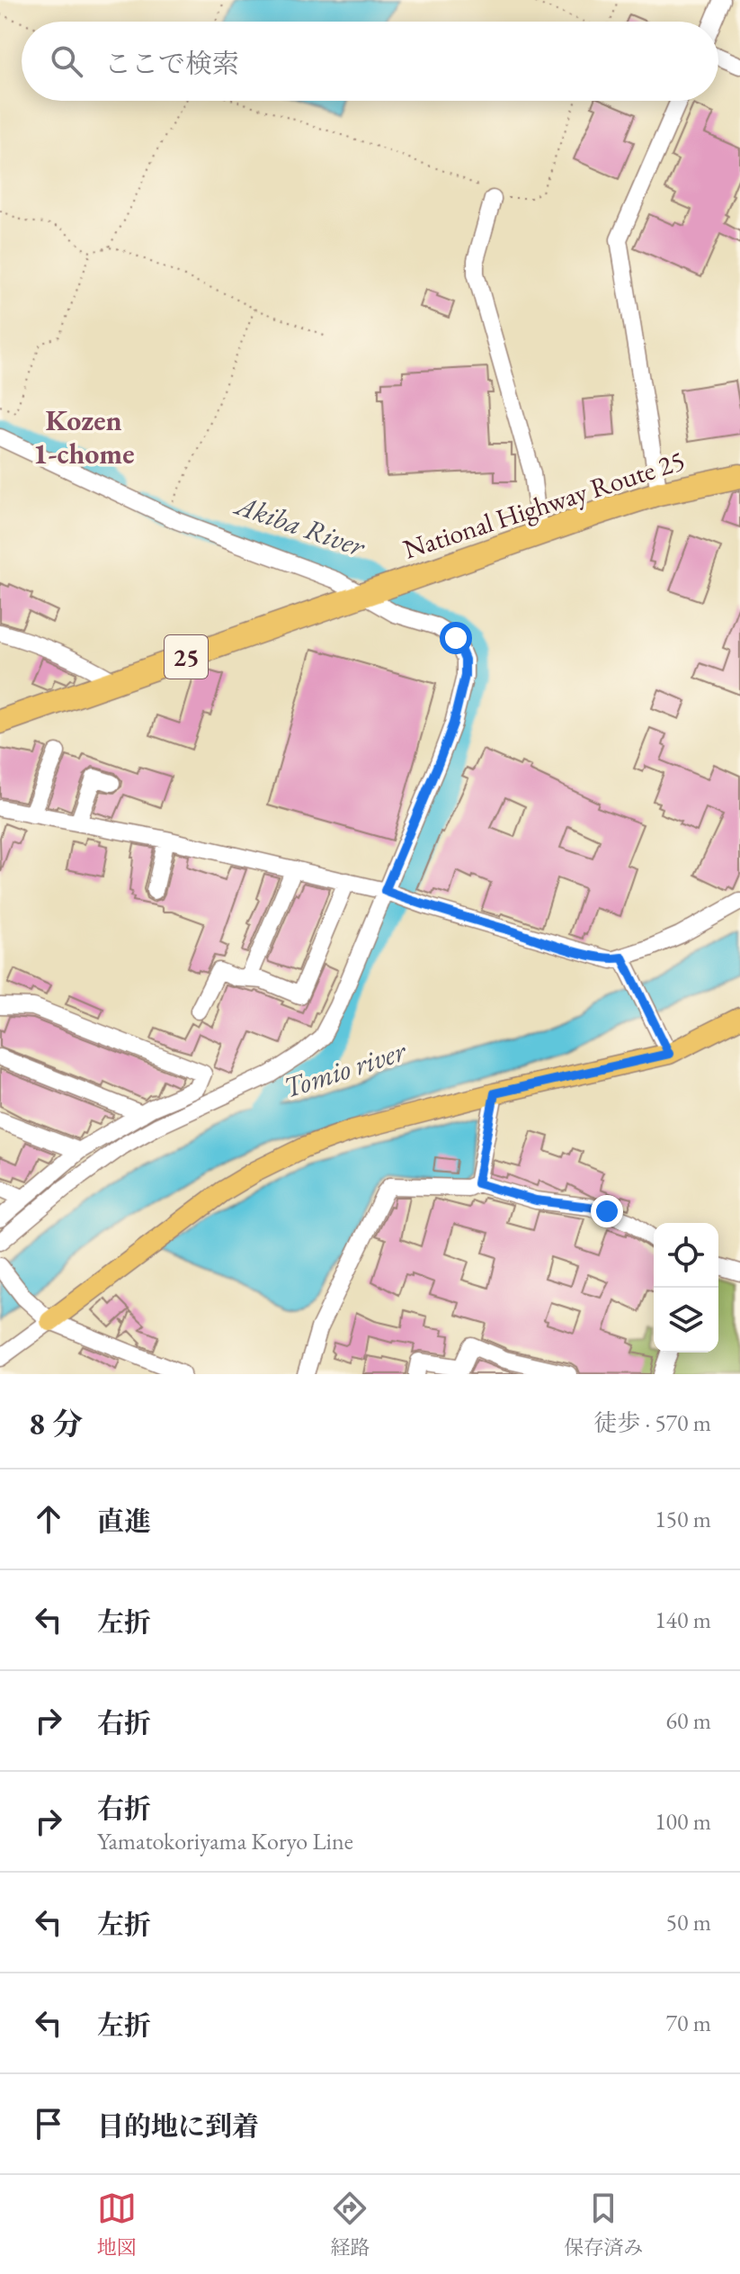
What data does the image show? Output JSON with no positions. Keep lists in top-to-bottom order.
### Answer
{
  "streets": {
    "highway": ["National Highway Route 25", "25"]
  },
  "districts": ["Kozen 1-chome"],
  "water": ["Akiba River", "Tomio river"],
  "page": {
    "search": "ここで検索",
    "heading": ["8 分", "徒歩 · 570 m"],
    "list": [
      ["直進", "150 m"],
      ["左折", "140 m"],
      ["右折", "60 m"],
      ["右折", "Yamatokoriyama Koryo Line", "100 m"],
      ["左折", "50 m"],
      ["左折", "70 m"],
      "目的地に到着"
    ],
    "nav": ["地図", "経路", "保存済み"]
  }
}
